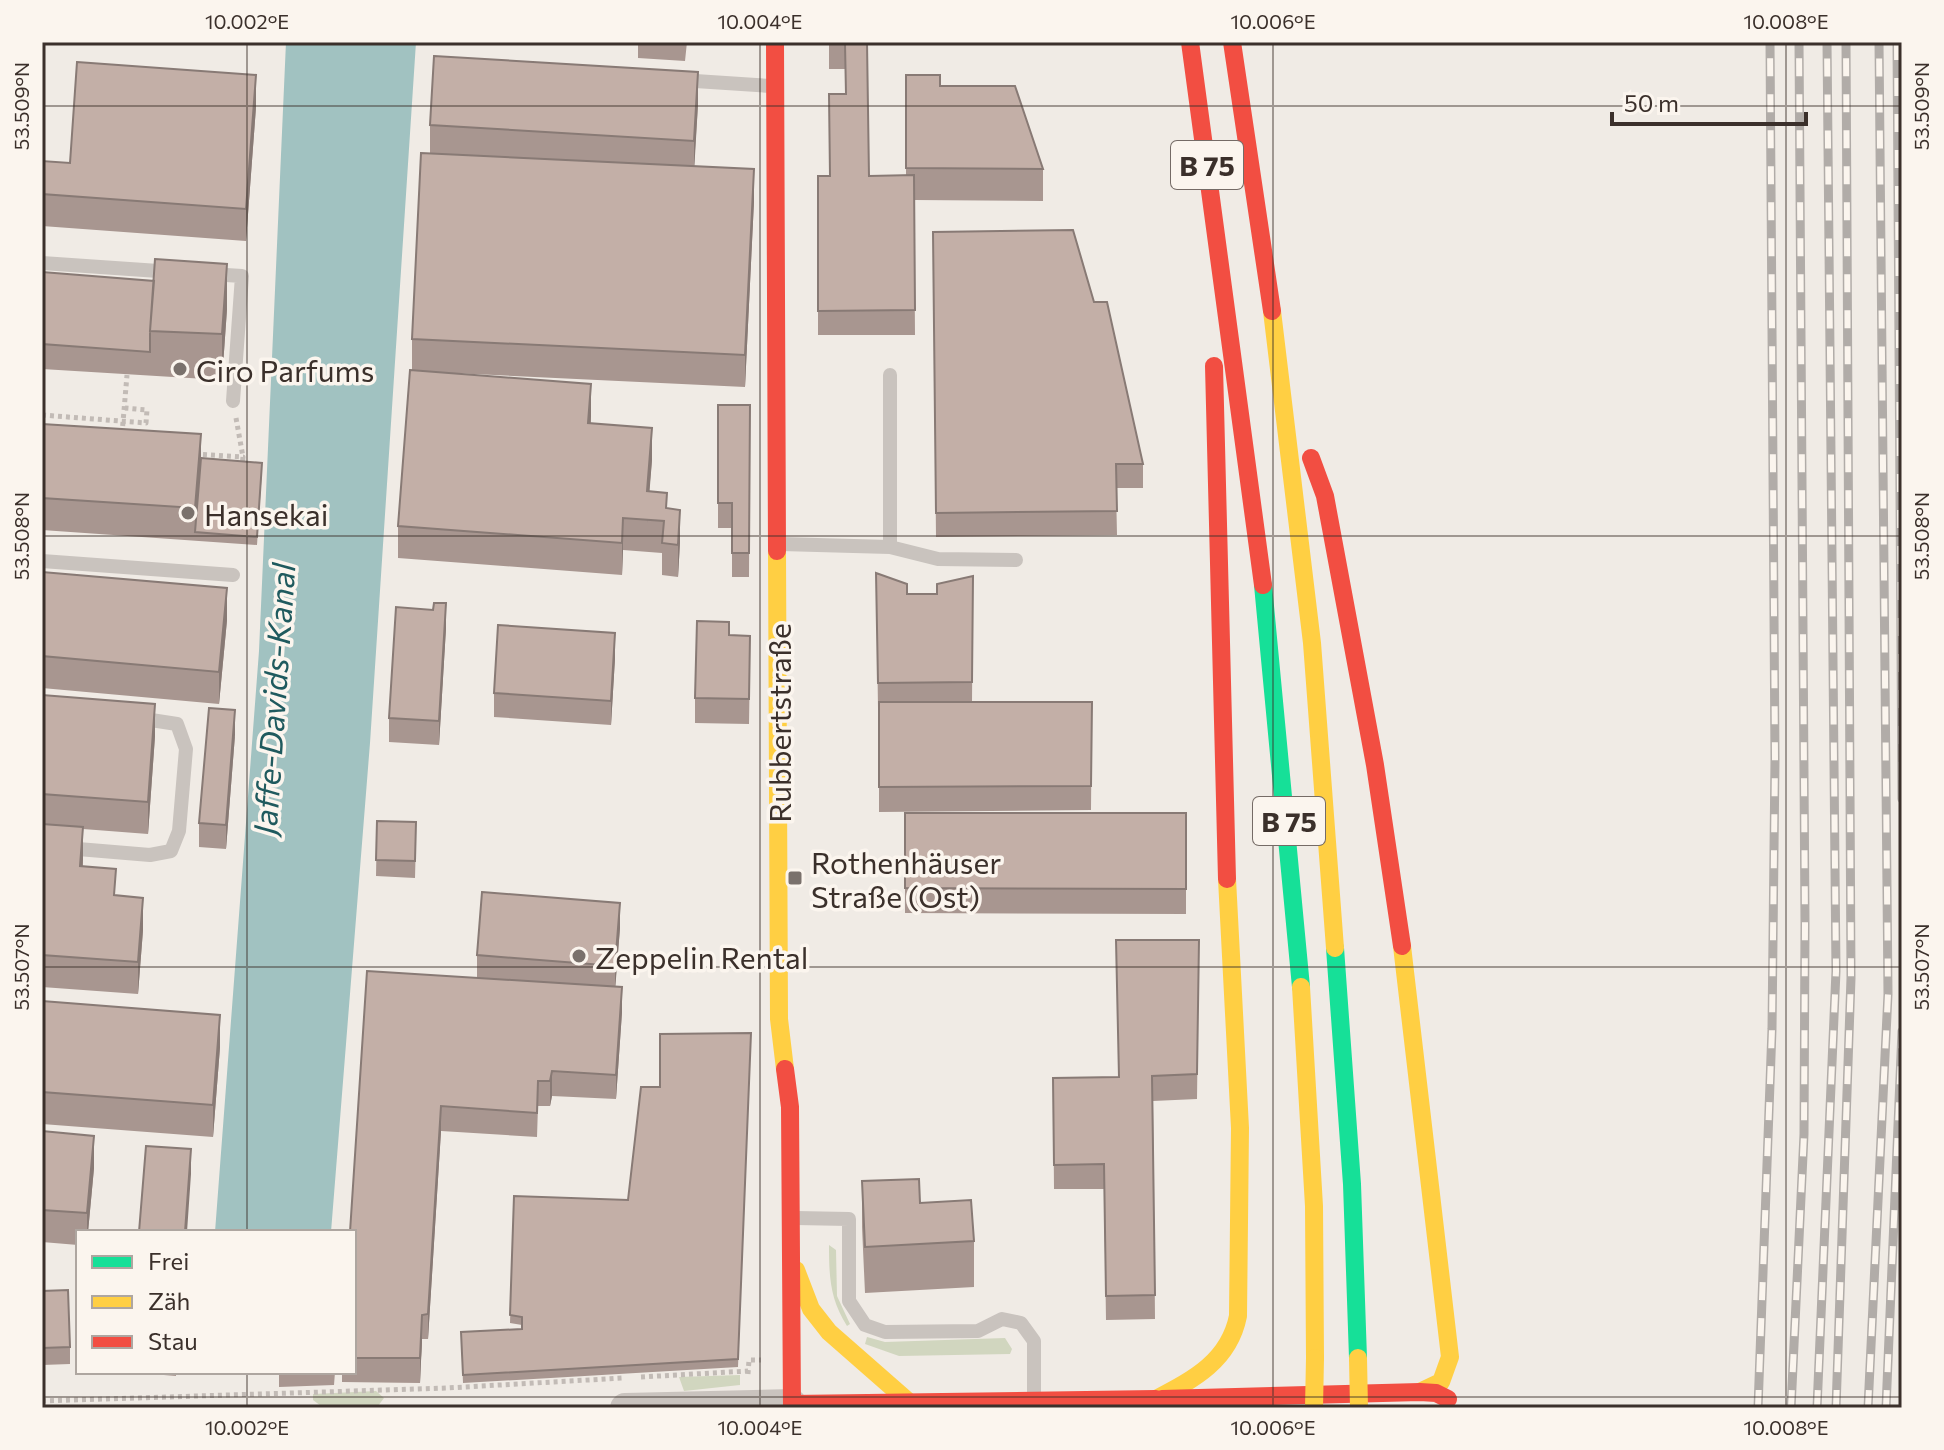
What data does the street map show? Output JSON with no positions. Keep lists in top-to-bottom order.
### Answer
{
  "streets": {
    "main road": ["B 75", "Rubbertstraße"]
  },
  "water": ["Jaffe-Davids-Kanal"],
  "places": {
    "other": ["Ciro Parfums", "Hansekai", "Zeppelin Rental"],
    "transit": ["Rothenhäuser Straße (Ost)"]
  },
  "legend": ["Frei", "Zäh", "Stau"],
  "scale_bar": "50 m",
  "coordinates": [
    "10.002°E",
    "10.004°E",
    "10.006°E",
    "10.008°E",
    "53.509°N",
    "53.508°N",
    "53.507°N"
  ]
}
